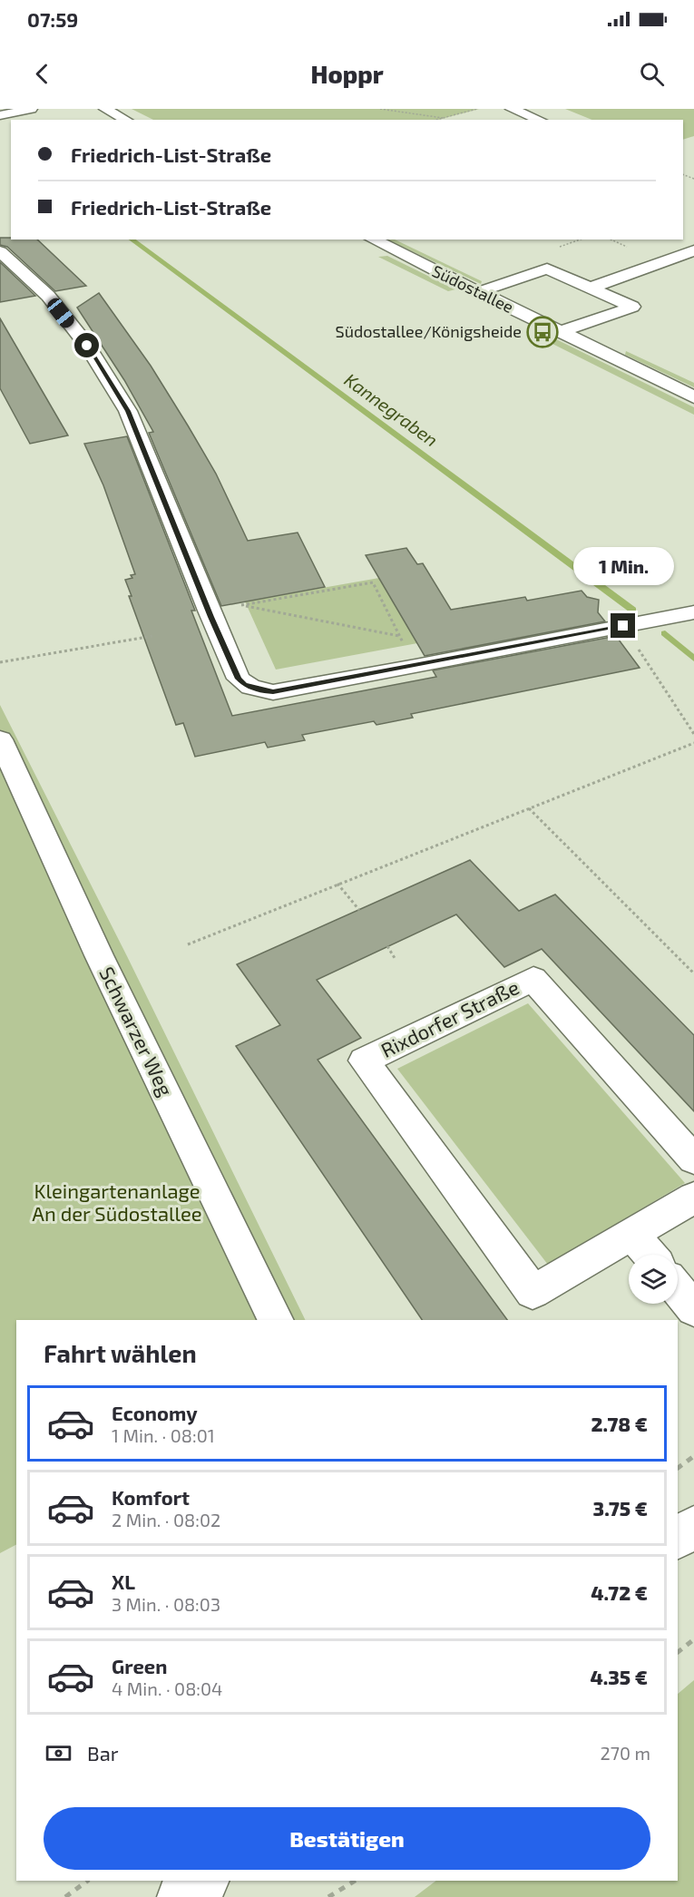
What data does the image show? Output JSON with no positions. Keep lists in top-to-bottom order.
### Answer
{
  "streets": {
    "street": ["Südostallee", "Rixdorfer Straße", "Schwarzer Weg"]
  },
  "water": ["Kannegraben"],
  "parks": ["Kleingartenanlage An der Südostallee"],
  "places": {
    "bus stop": ["Südostallee/Königsheide"]
  },
  "page": {
    "status": "07:59",
    "header": "Hoppr",
    "banner": ["Friedrich-List-Straße", "Friedrich-List-Straße"],
    "bubble": "1 Min.",
    "heading": "Fahrt wählen",
    "list": [
      {
        "name": "Economy",
        "note": "1 Min. · 08:01",
        "value": "2.78 €"
      },
      {
        "name": "Komfort",
        "note": "2 Min. · 08:02",
        "value": "3.75 €"
      },
      {
        "name": "XL",
        "note": "3 Min. · 08:03",
        "value": "4.72 €"
      },
      {
        "name": "Green",
        "note": "4 Min. · 08:04",
        "value": "4.35 €"
      }
    ],
    "pay": ["Bar", "270 m"],
    "buttons": "Bestätigen"
  }
}
